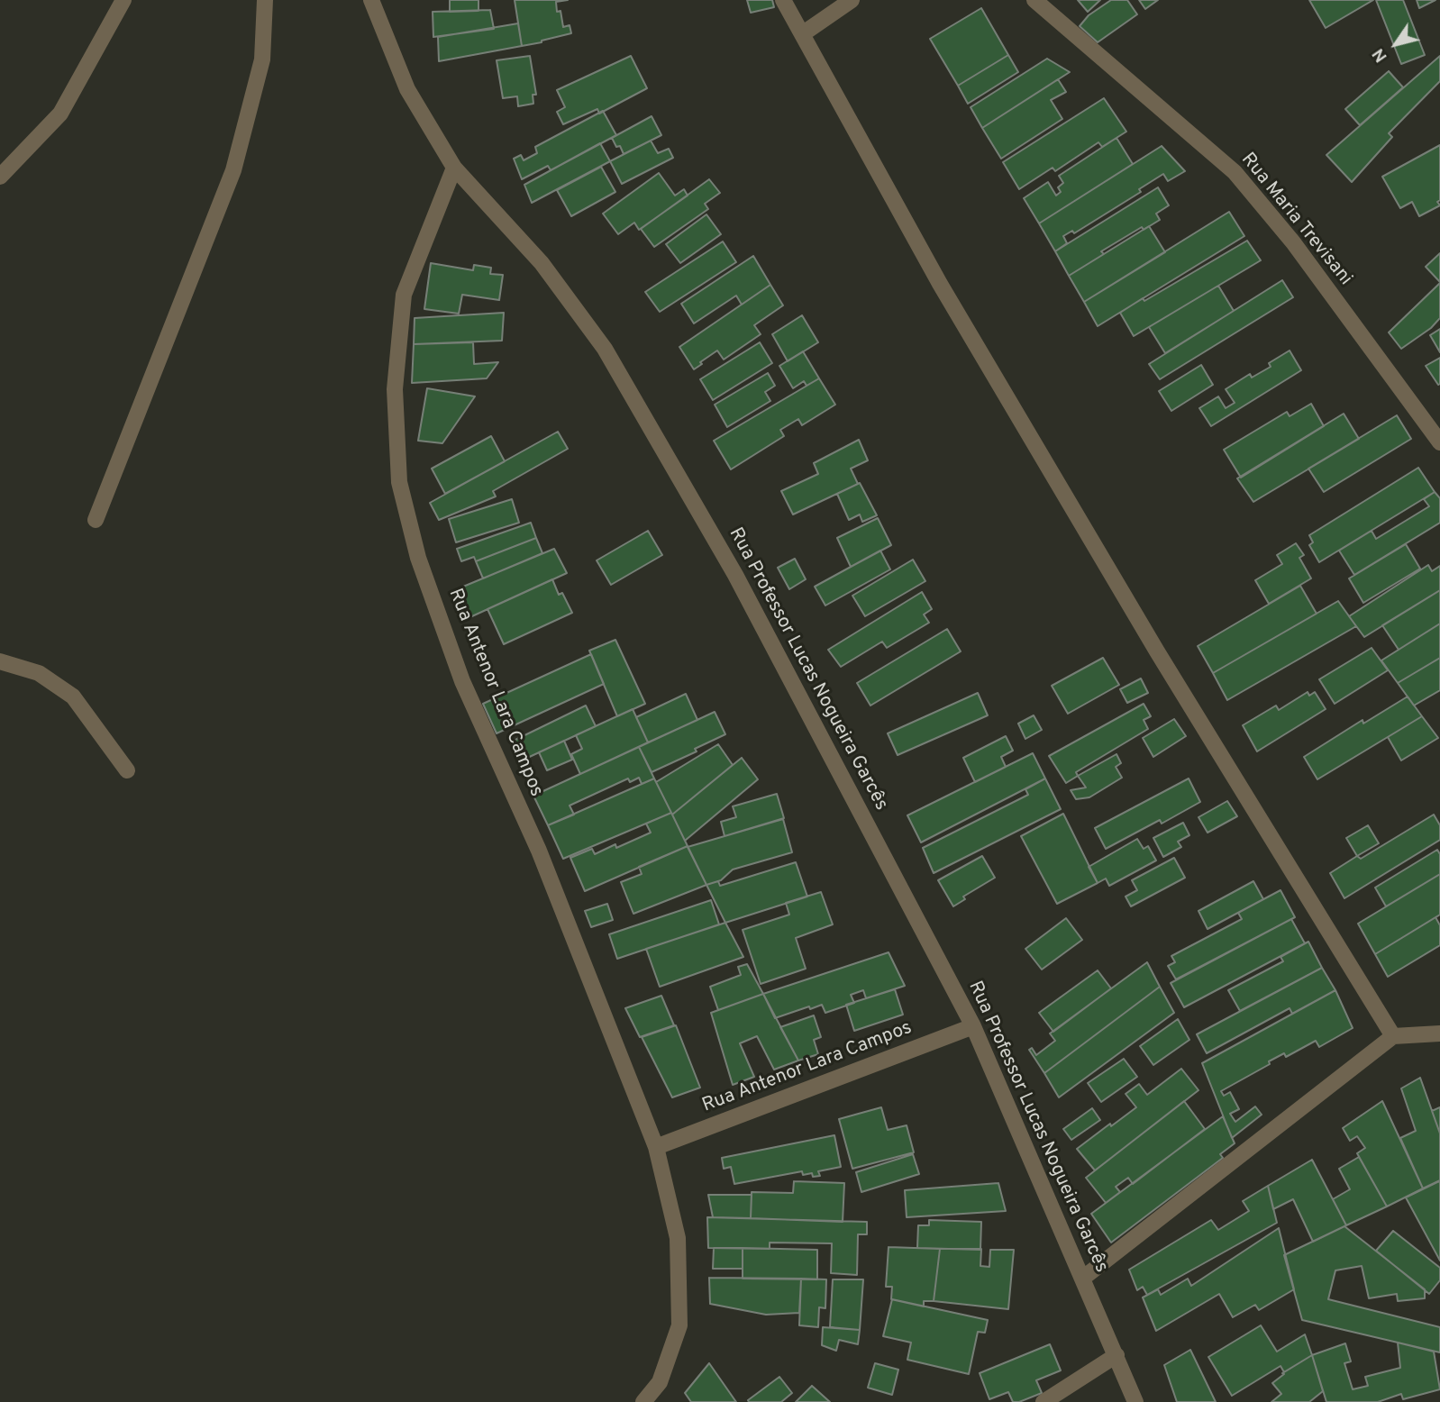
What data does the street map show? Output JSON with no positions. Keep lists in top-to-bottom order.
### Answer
{
  "streets": {
    "street": ["Rua Maria Trevisani", "Rua Professor Lucas Nogueira Garcês", "Rua Antenor Lara Campos"]
  },
  "crossings": [
    ["Rua Professor Lucas Nogueira Garcês", "Rua Antenor Lara Campos"]
  ],
  "north": "bottom left"
}
